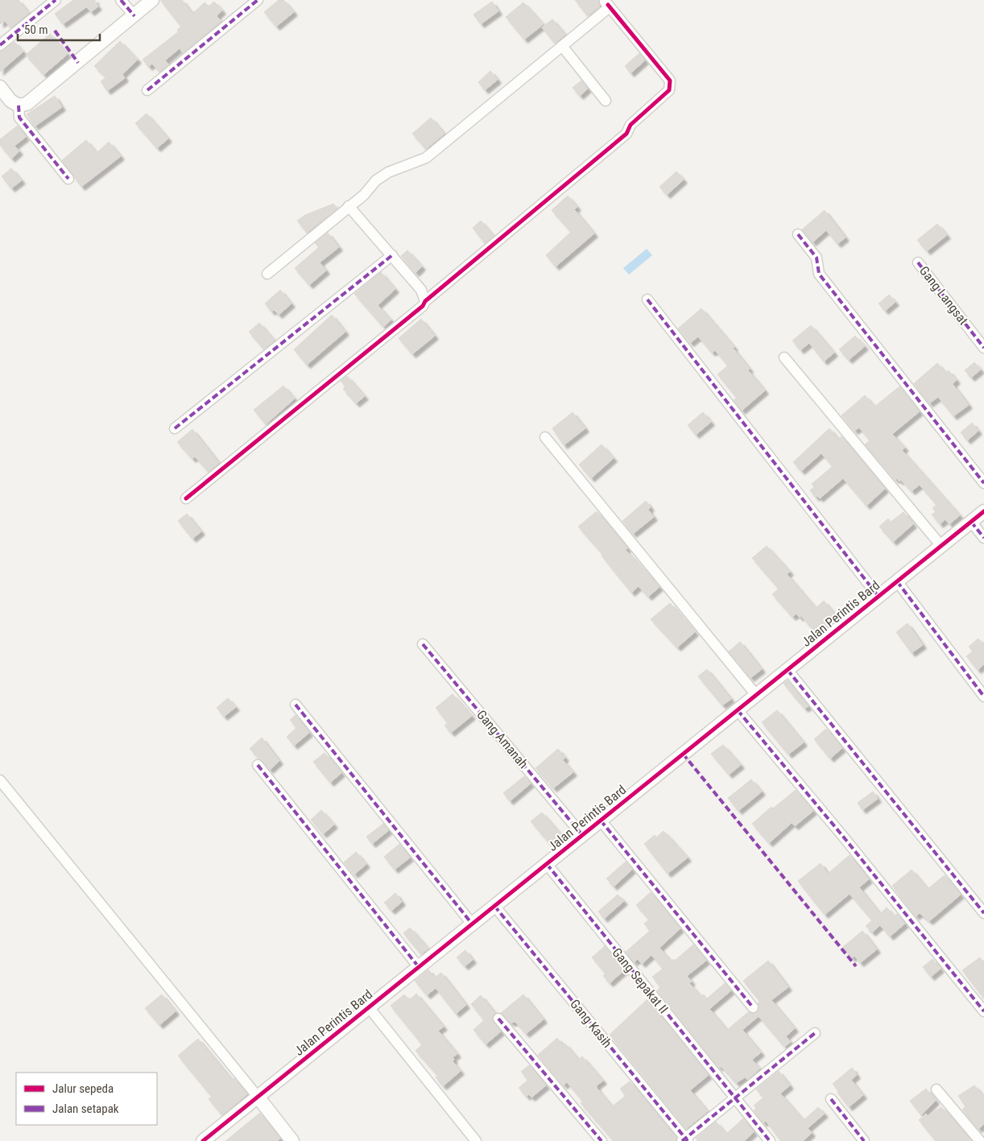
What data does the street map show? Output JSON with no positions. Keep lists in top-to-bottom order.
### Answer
{
  "streets": {
    "street": [
      "Gang Langsat",
      "Jalan Perintis Bard",
      "Gang Amanah",
      "Gang Sepakat II",
      "Gang Kasih"
    ]
  },
  "crossings": [
    ["Jalan Perintis Bard", "Gang Amanah"],
    ["Jalan Perintis Bard", "Gang Sepakat II"],
    ["Jalan Perintis Bard", "Gang Kasih"]
  ],
  "legend": ["Jalur sepeda", "Jalan setapak"],
  "scale_bar": "50 m"
}
